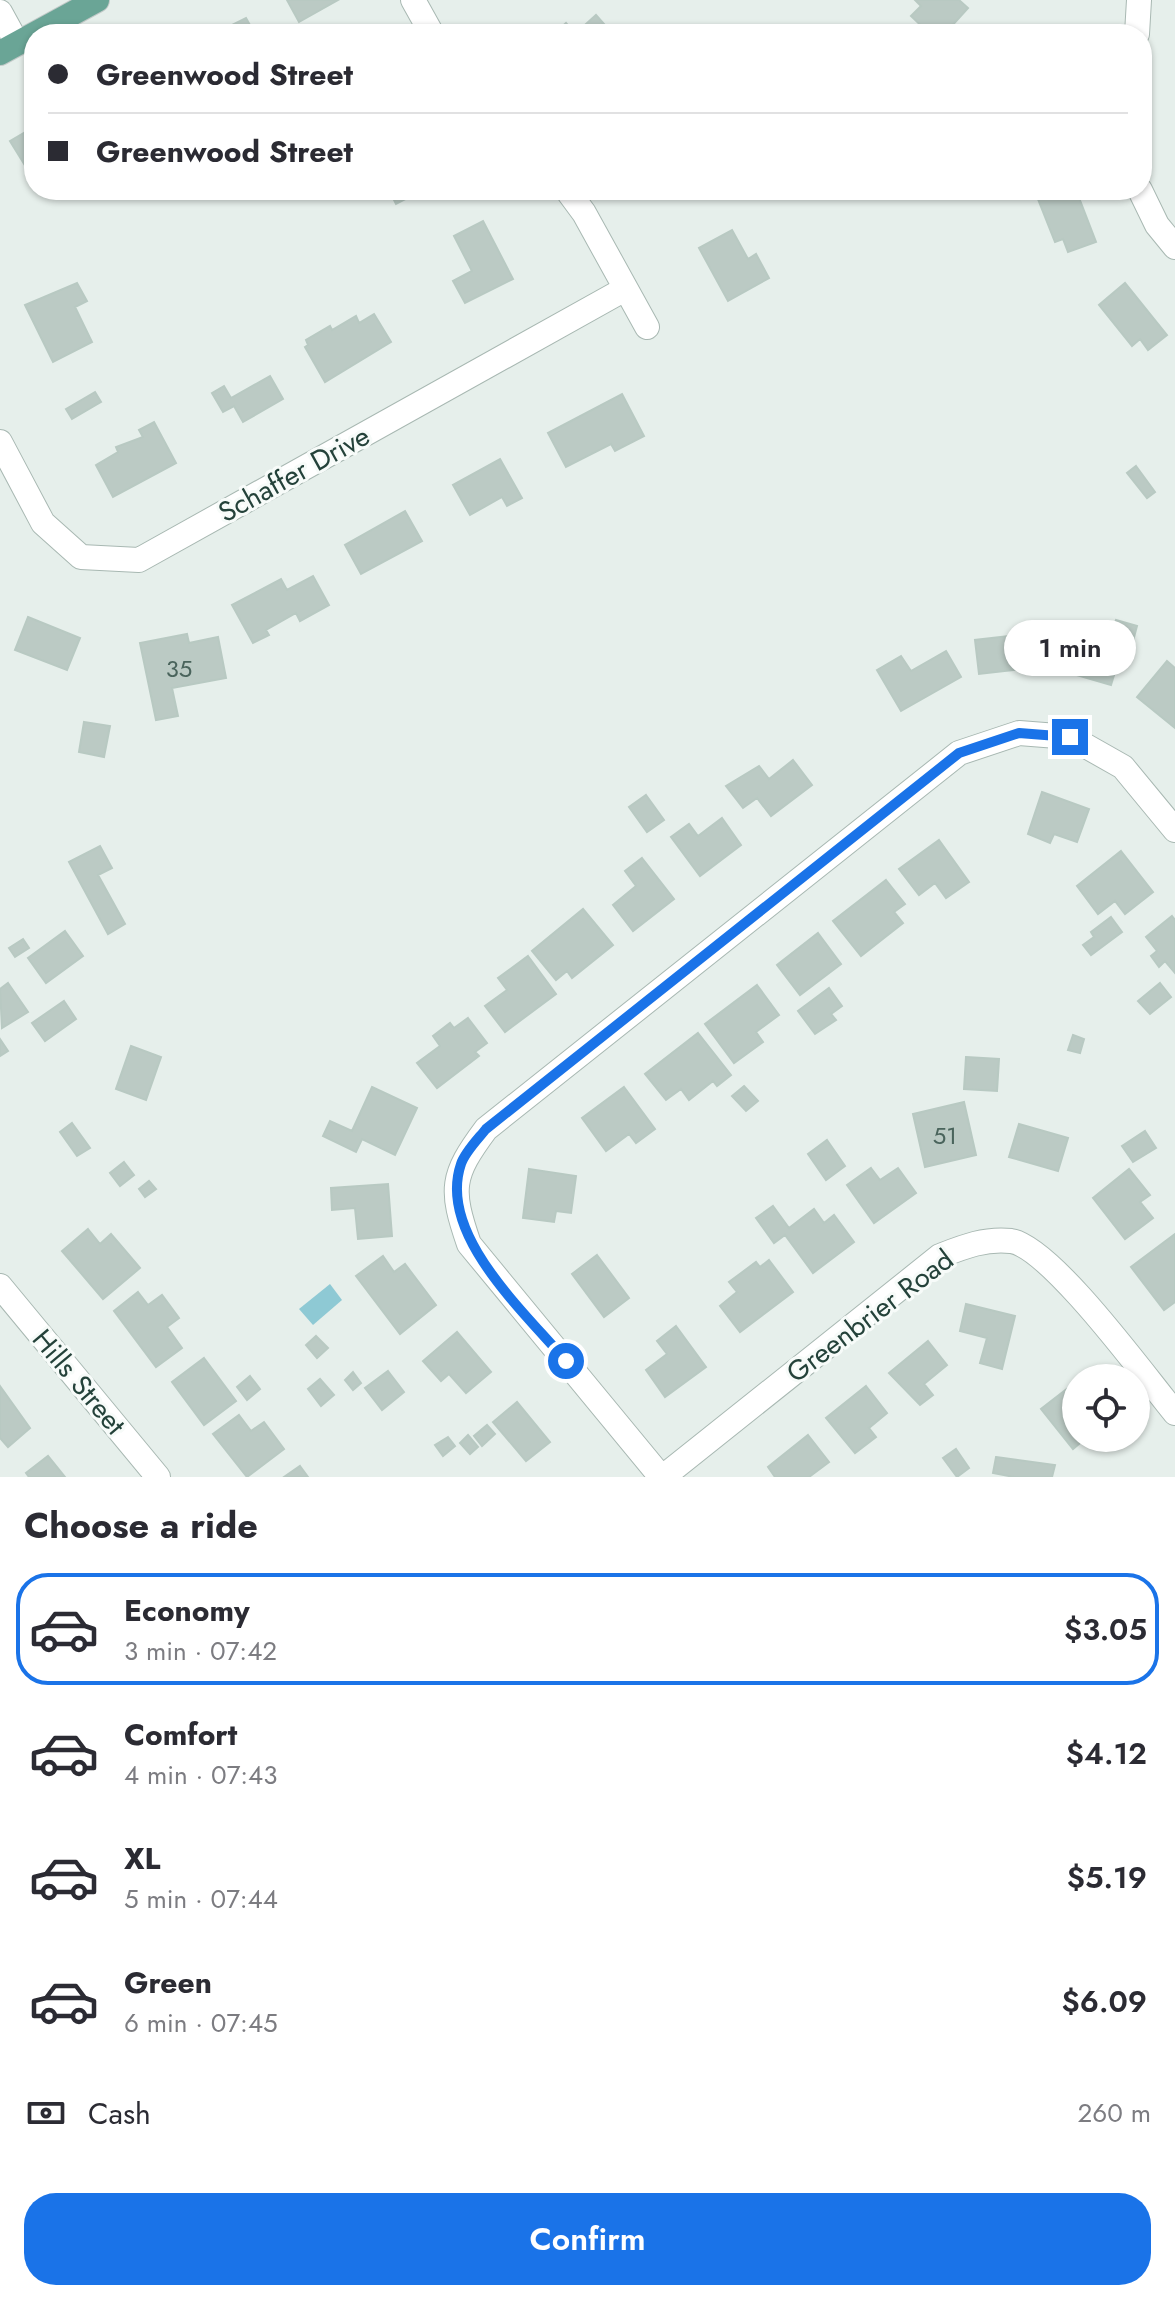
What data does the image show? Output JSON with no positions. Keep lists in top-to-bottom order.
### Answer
{
  "streets": {
    "street": ["Schaffer Drive", "Greenbrier Road", "Hills Street"]
  },
  "house_numbers": ["35", "51"],
  "page": {
    "banner": ["Greenwood Street", "Greenwood Street"],
    "bubble": "1 min",
    "heading": "Choose a ride",
    "list": [
      {
        "name": "Economy",
        "note": "3 min · 07:42",
        "value": "$3.05"
      },
      {
        "name": "Comfort",
        "note": "4 min · 07:43",
        "value": "$4.12"
      },
      {
        "name": "XL",
        "note": "5 min · 07:44",
        "value": "$5.19"
      },
      {
        "name": "Green",
        "note": "6 min · 07:45",
        "value": "$6.09"
      }
    ],
    "pay": ["Cash", "260 m"],
    "buttons": "Confirm"
  }
}
